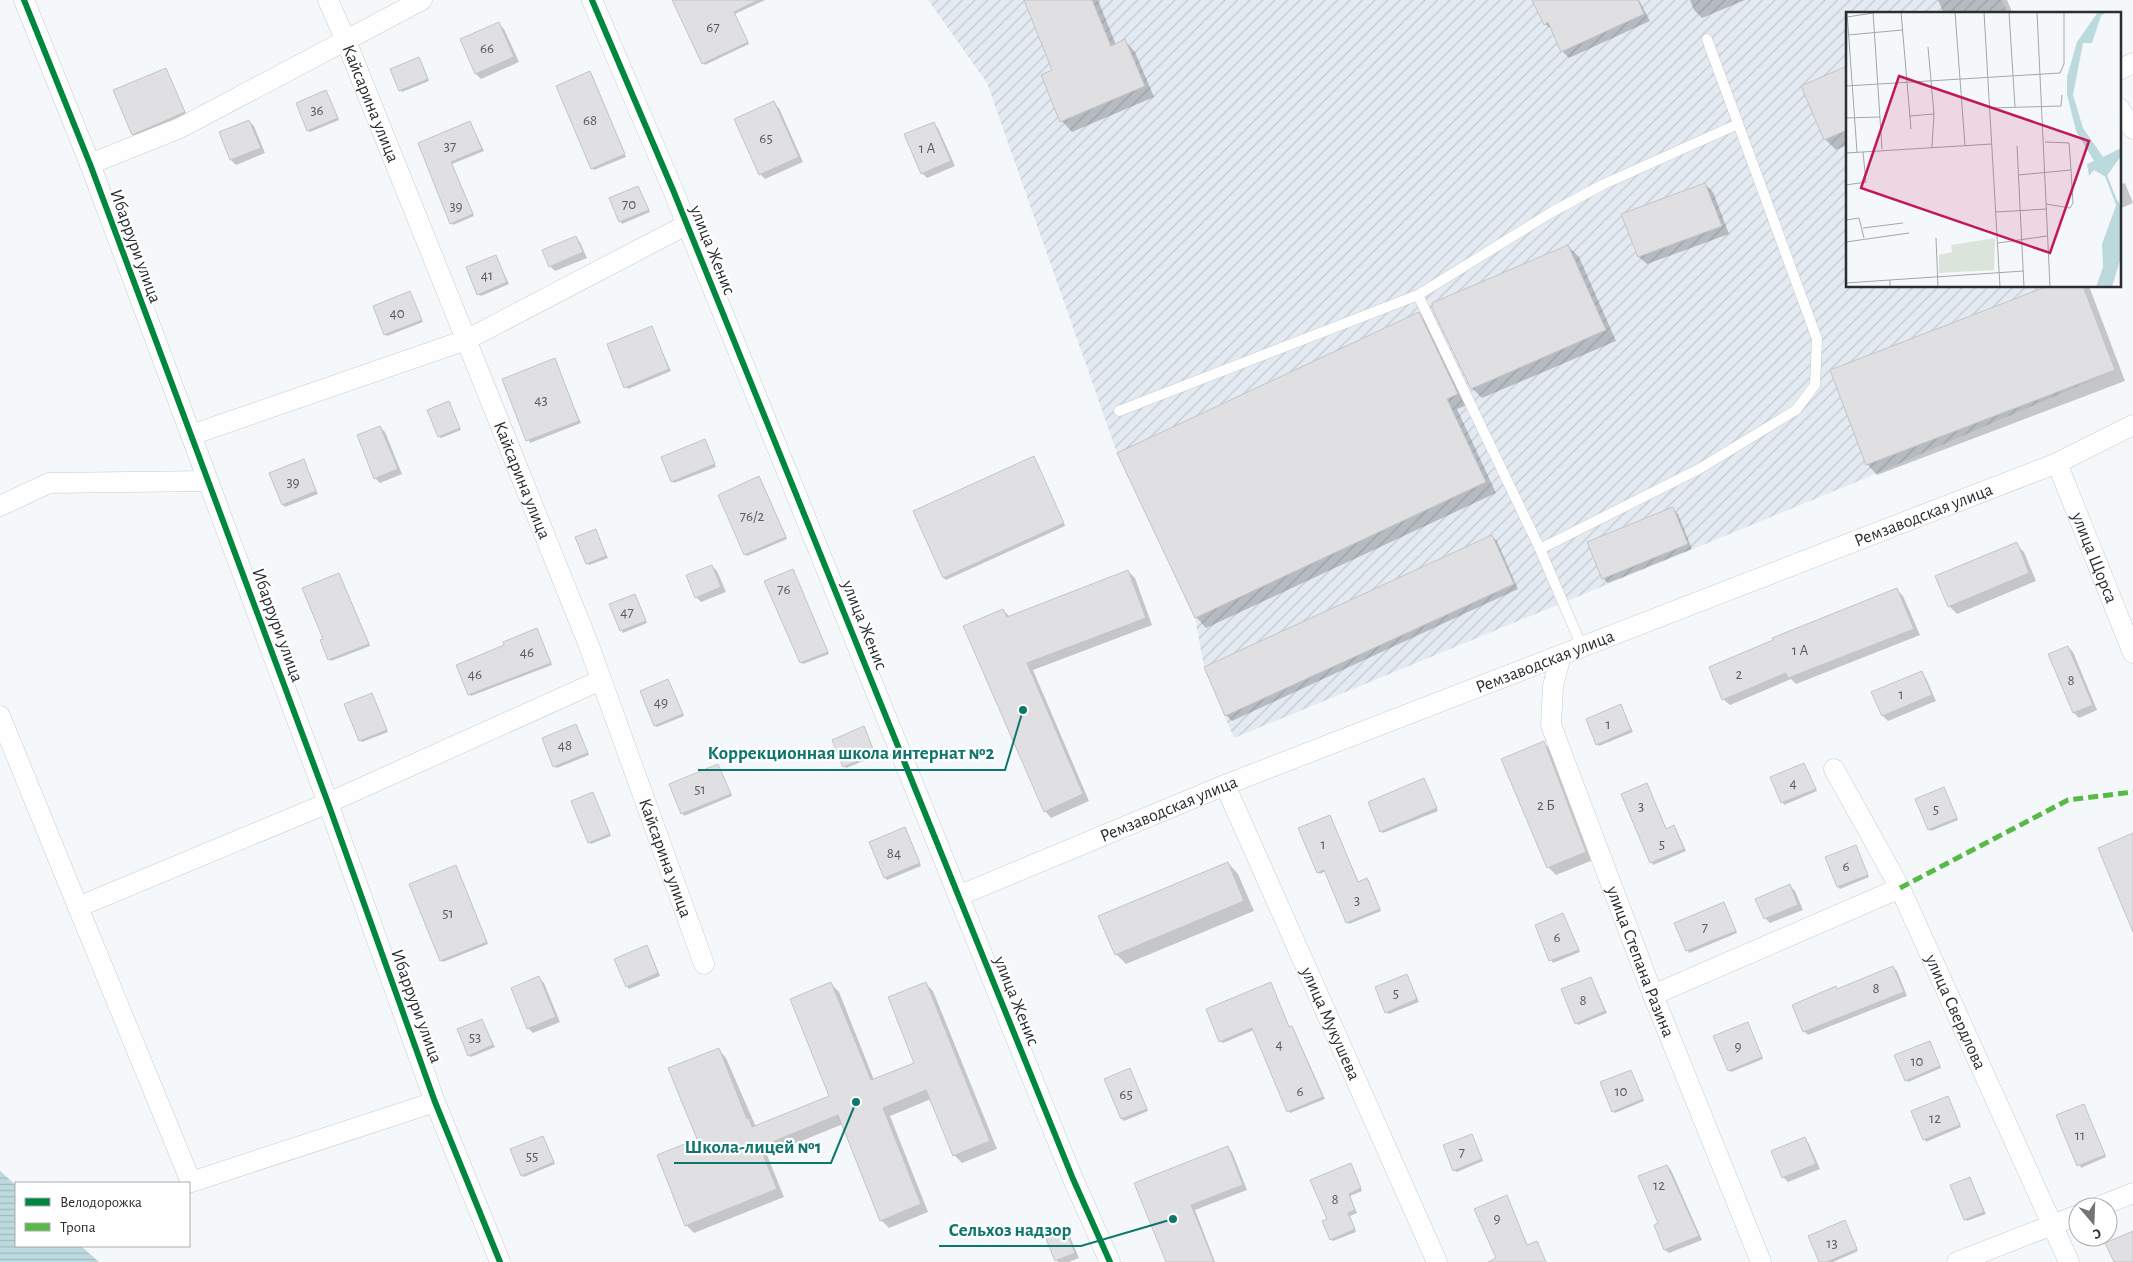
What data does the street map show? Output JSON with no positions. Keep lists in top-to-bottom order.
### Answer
{
  "streets": {
    "street": [
      "Кайсарина улица",
      "Ибаррури улица",
      "улица Женис",
      "Ремзаводская улица",
      "улица Щорса",
      "улица Степана Разина",
      "улица Свердлова",
      "улица Мукушева"
    ]
  },
  "crossings": [
    ["улица Женис", "Ремзаводская улица"],
    ["Ремзаводская улица", "улица Щорса"],
    ["Ремзаводская улица", "улица Степана Разина"],
    ["Ремзаводская улица", "улица Мукушева"]
  ],
  "places": ["Коррекционная школа интернат №2", "Школа-лицей №1", "Сельхоз надзор"],
  "house_numbers": [
    "67",
    "66",
    "36",
    "68",
    "65",
    "37",
    "1 А",
    "70",
    "39",
    "41",
    "40",
    "43",
    "39",
    "76/2",
    "76",
    "47",
    "1 А",
    "46",
    "46",
    "2",
    "8",
    "1",
    "49",
    "1",
    "48",
    "4",
    "51",
    "2 Б",
    "3",
    "5",
    "1",
    "5",
    "84",
    "6",
    "3",
    "51",
    "7",
    "6",
    "8",
    "5",
    "8",
    "53",
    "4",
    "9",
    "10",
    "6",
    "10",
    "65",
    "12",
    "11",
    "7",
    "55",
    "12",
    "8",
    "9",
    "13"
  ],
  "legend": ["Велодорожка", "Тропа"],
  "north": "bottom"
}
